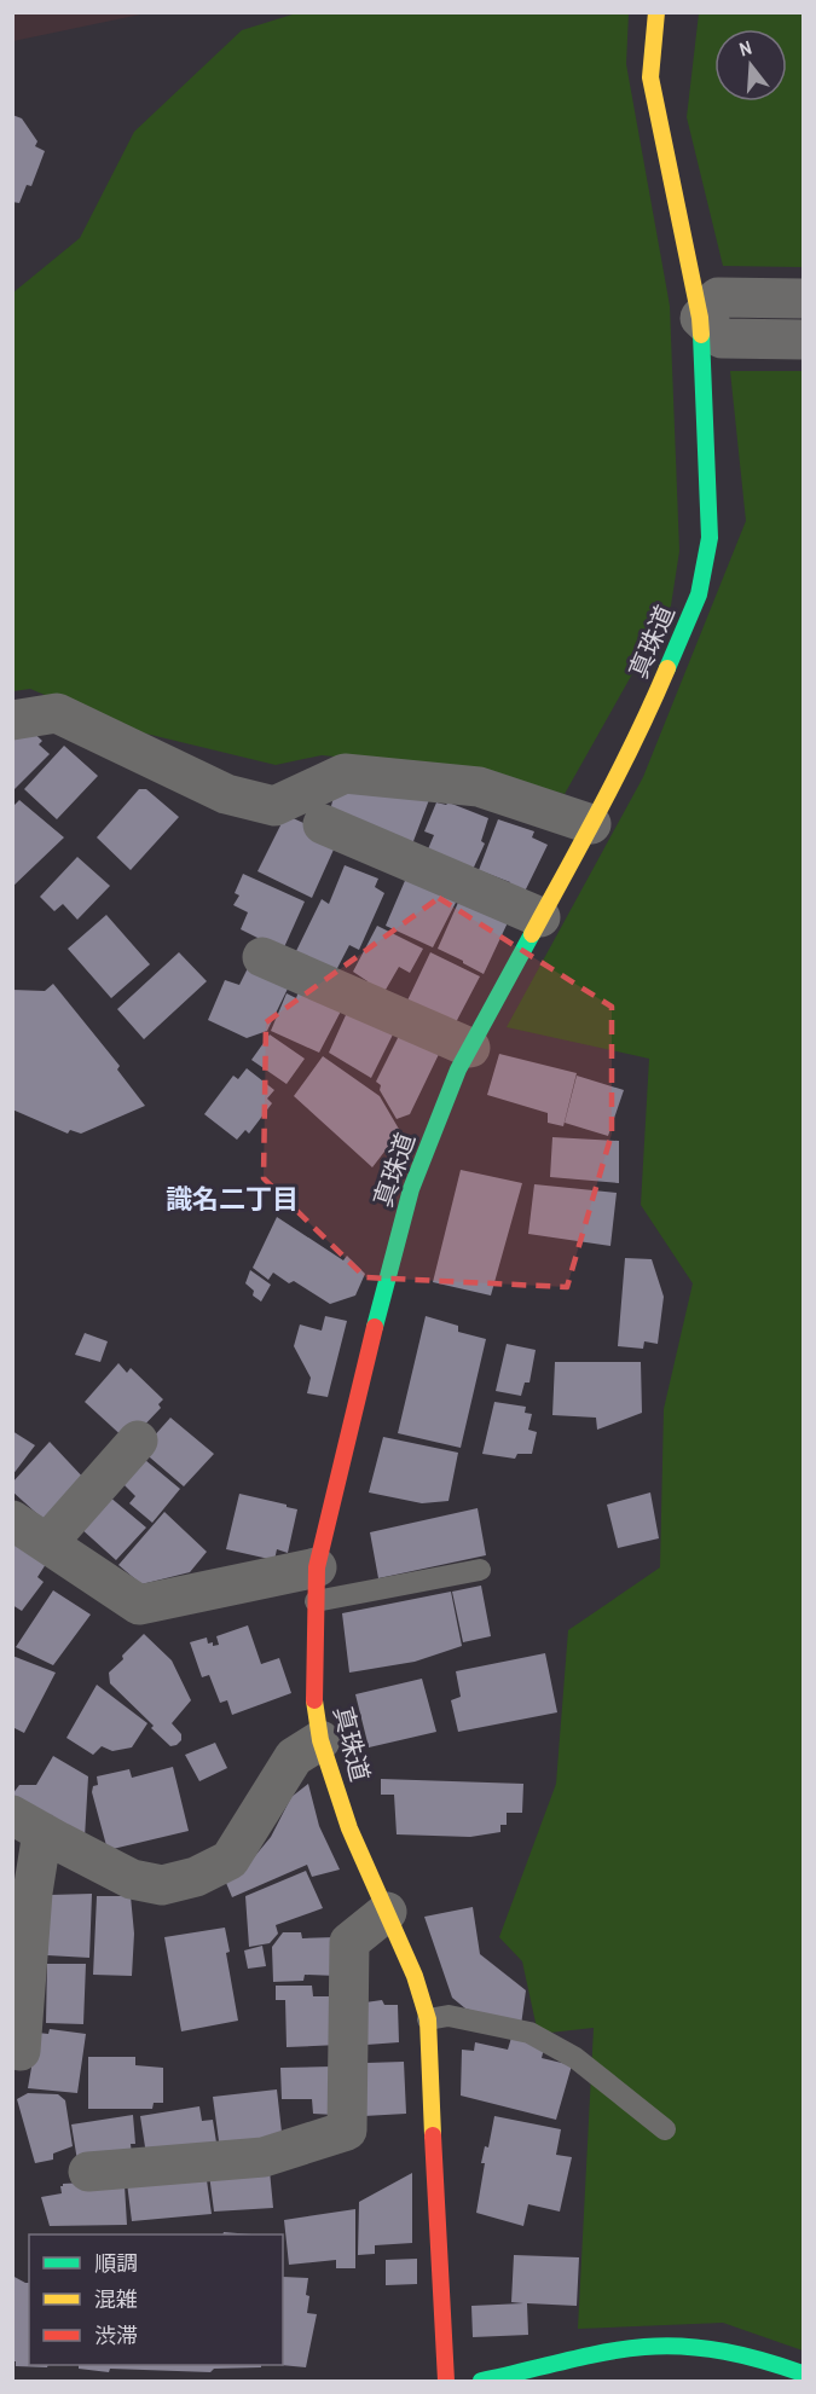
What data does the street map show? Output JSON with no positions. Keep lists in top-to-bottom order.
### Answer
{
  "streets": {
    "street": ["真珠道"]
  },
  "districts": ["識名二丁目"],
  "legend": ["順調", "混雑", "渋滞"],
  "north": "top"
}
